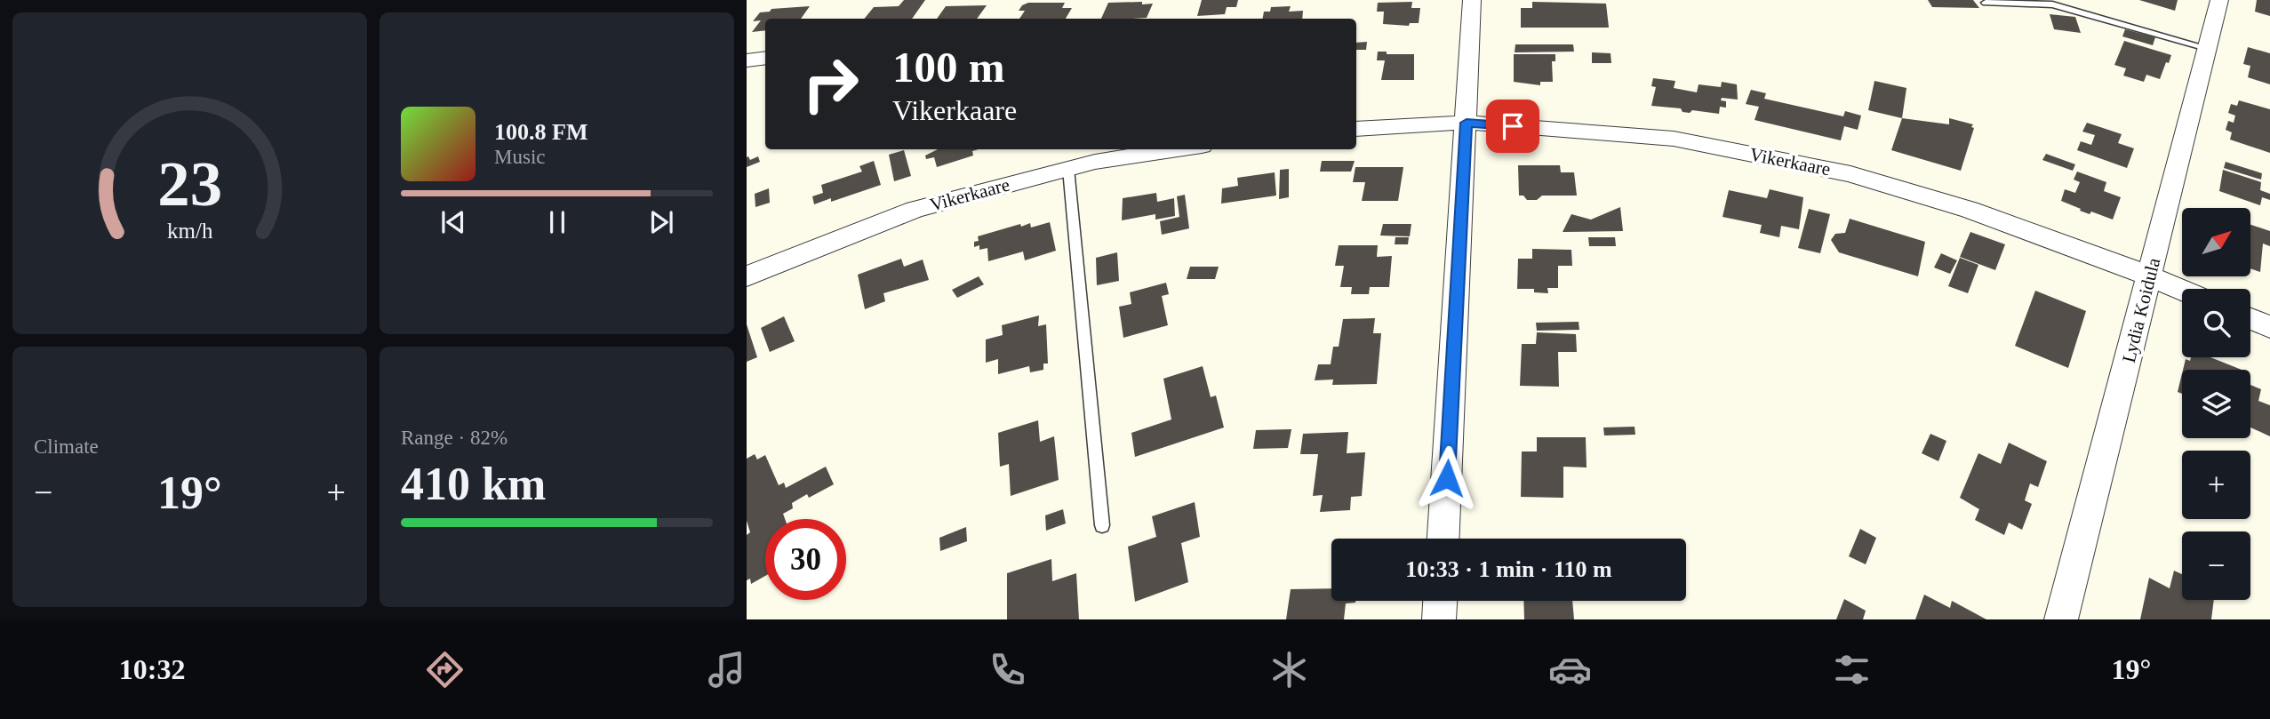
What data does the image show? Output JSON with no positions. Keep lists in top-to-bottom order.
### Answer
{
  "streets": {
    "street": ["Vikerkaare", "Lydia Koidula"]
  },
  "crossings": [
    ["Vikerkaare", "Lydia Koidula"]
  ],
  "north": "top right",
  "page": {
    "turn": ["100 m", "Vikerkaare"],
    "song": ["100.8 FM", "Music"],
    "map_buttons": ["+", "−"],
    "tile": [
      "Climate",
      ["Range · 82%", "410 km"]
    ],
    "heat": ["−", "19°", "+"],
    "limit": "30",
    "trip": "10:33 · 1 min · 110 m",
    "tabs": ["10:32", "19°"],
    "gauge": ["23", "km/h"]
  }
}
